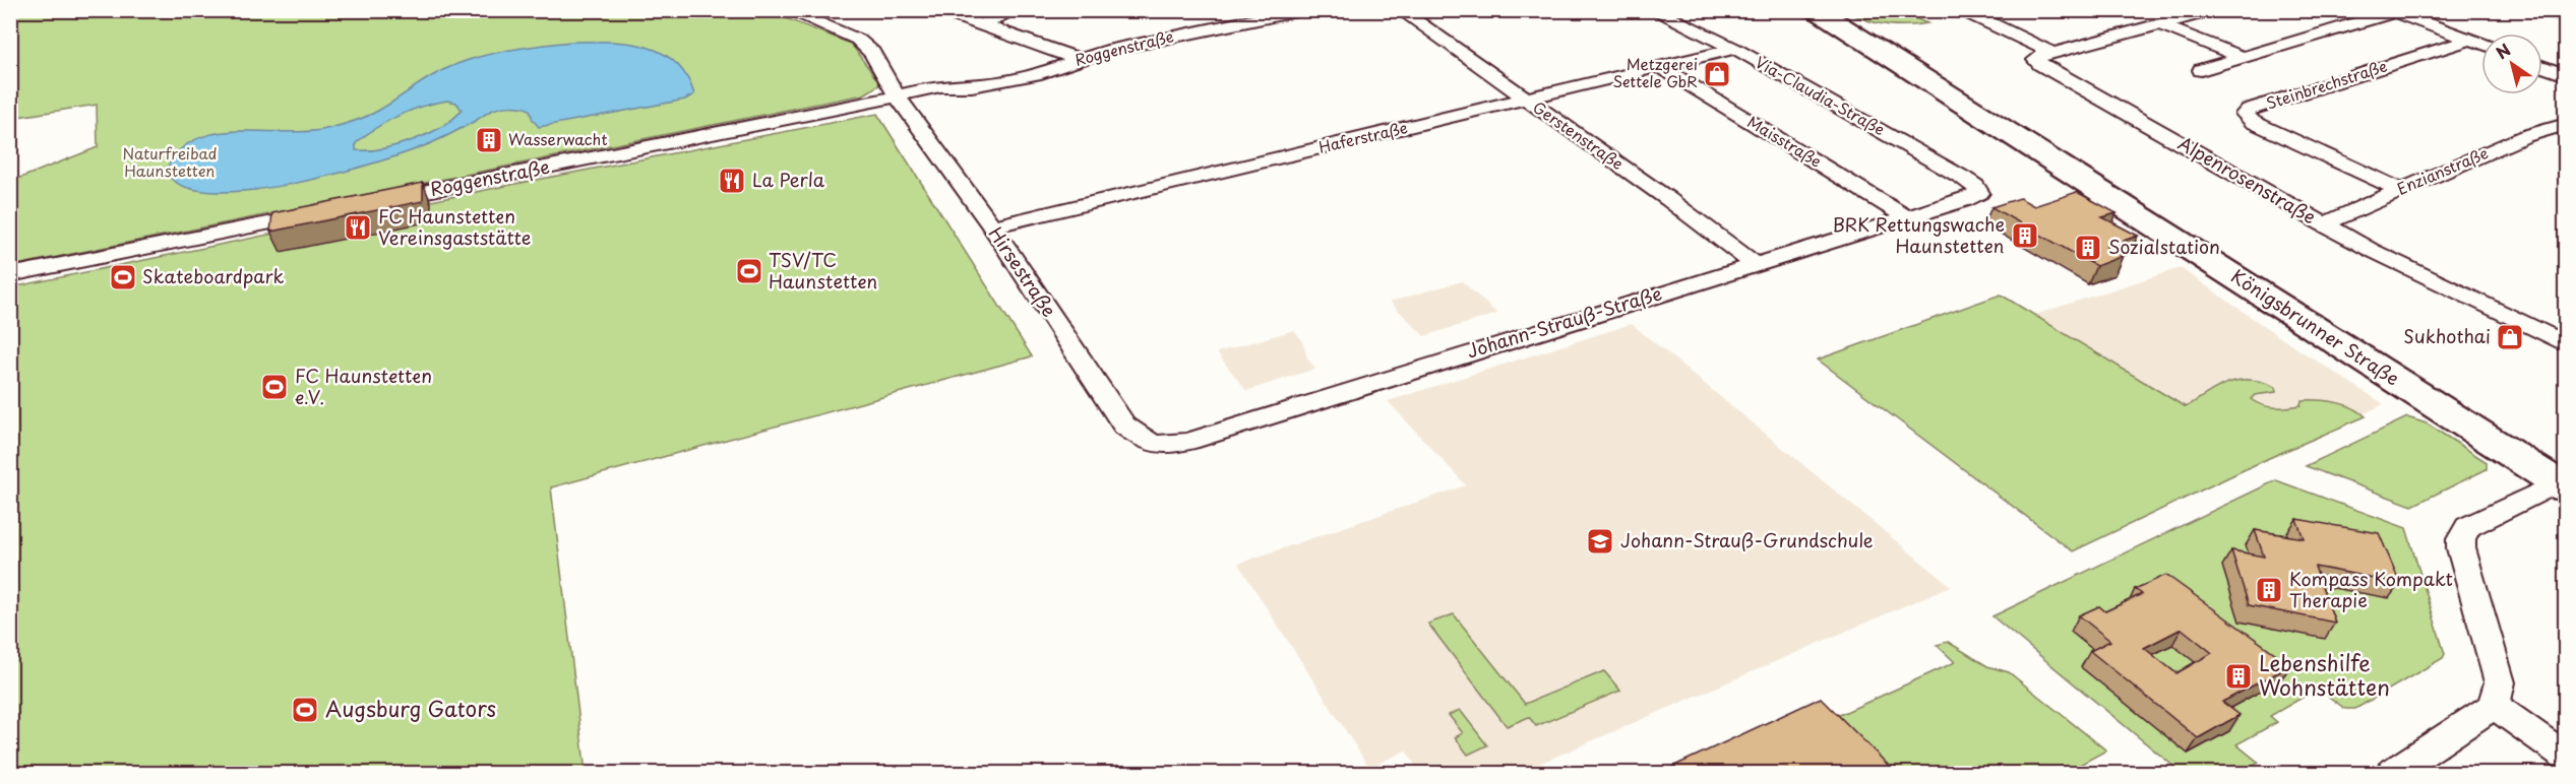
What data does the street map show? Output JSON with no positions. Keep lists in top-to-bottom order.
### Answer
{
  "streets": {
    "main road": ["Königsbrunner Straße"],
    "street": [
      "Roggenstraße",
      "Steinbrechstraße",
      "Via-Claudia-Straße",
      "Gerstenstraße",
      "Haferstraße",
      "Maisstraße",
      "Enzianstraße",
      "Alpenrosenstraße",
      "Hirsestraße",
      "Johann-Strauß-Straße"
    ]
  },
  "crossings": [
    ["Roggenstraße", "Hirsestraße"],
    ["Steinbrechstraße", "Enzianstraße"],
    ["Via-Claudia-Straße", "Haferstraße"],
    ["Via-Claudia-Straße", "Johann-Strauß-Straße"],
    ["Gerstenstraße", "Haferstraße"],
    ["Gerstenstraße", "Johann-Strauß-Straße"],
    ["Haferstraße", "Maisstraße"],
    ["Haferstraße", "Hirsestraße"],
    ["Maisstraße", "Johann-Strauß-Straße"],
    ["Enzianstraße", "Alpenrosenstraße"],
    ["Hirsestraße", "Johann-Strauß-Straße"]
  ],
  "parks": ["Naturfreibad Haunstetten"],
  "places": {
    "shop": ["Metzgerei Settele GbR", "Sukhothai"],
    "building": [
      "Wasserwacht",
      "BRK Rettungswache Haunstetten",
      "Sozialstation",
      "Kompass Kompakt Therapie",
      "Lebenshilfe Wohnstätten"
    ],
    "restaurant": ["La Perla", "FC Haunstetten Vereinsgaststätte"],
    "sports": [
      "TSV/TC Haunstetten",
      "Skateboardpark",
      "FC Haunstetten e.V.",
      "Augsburg Gators"
    ],
    "school or university": ["Johann-Strauß-Grundschule"]
  },
  "north": "top left"
}
